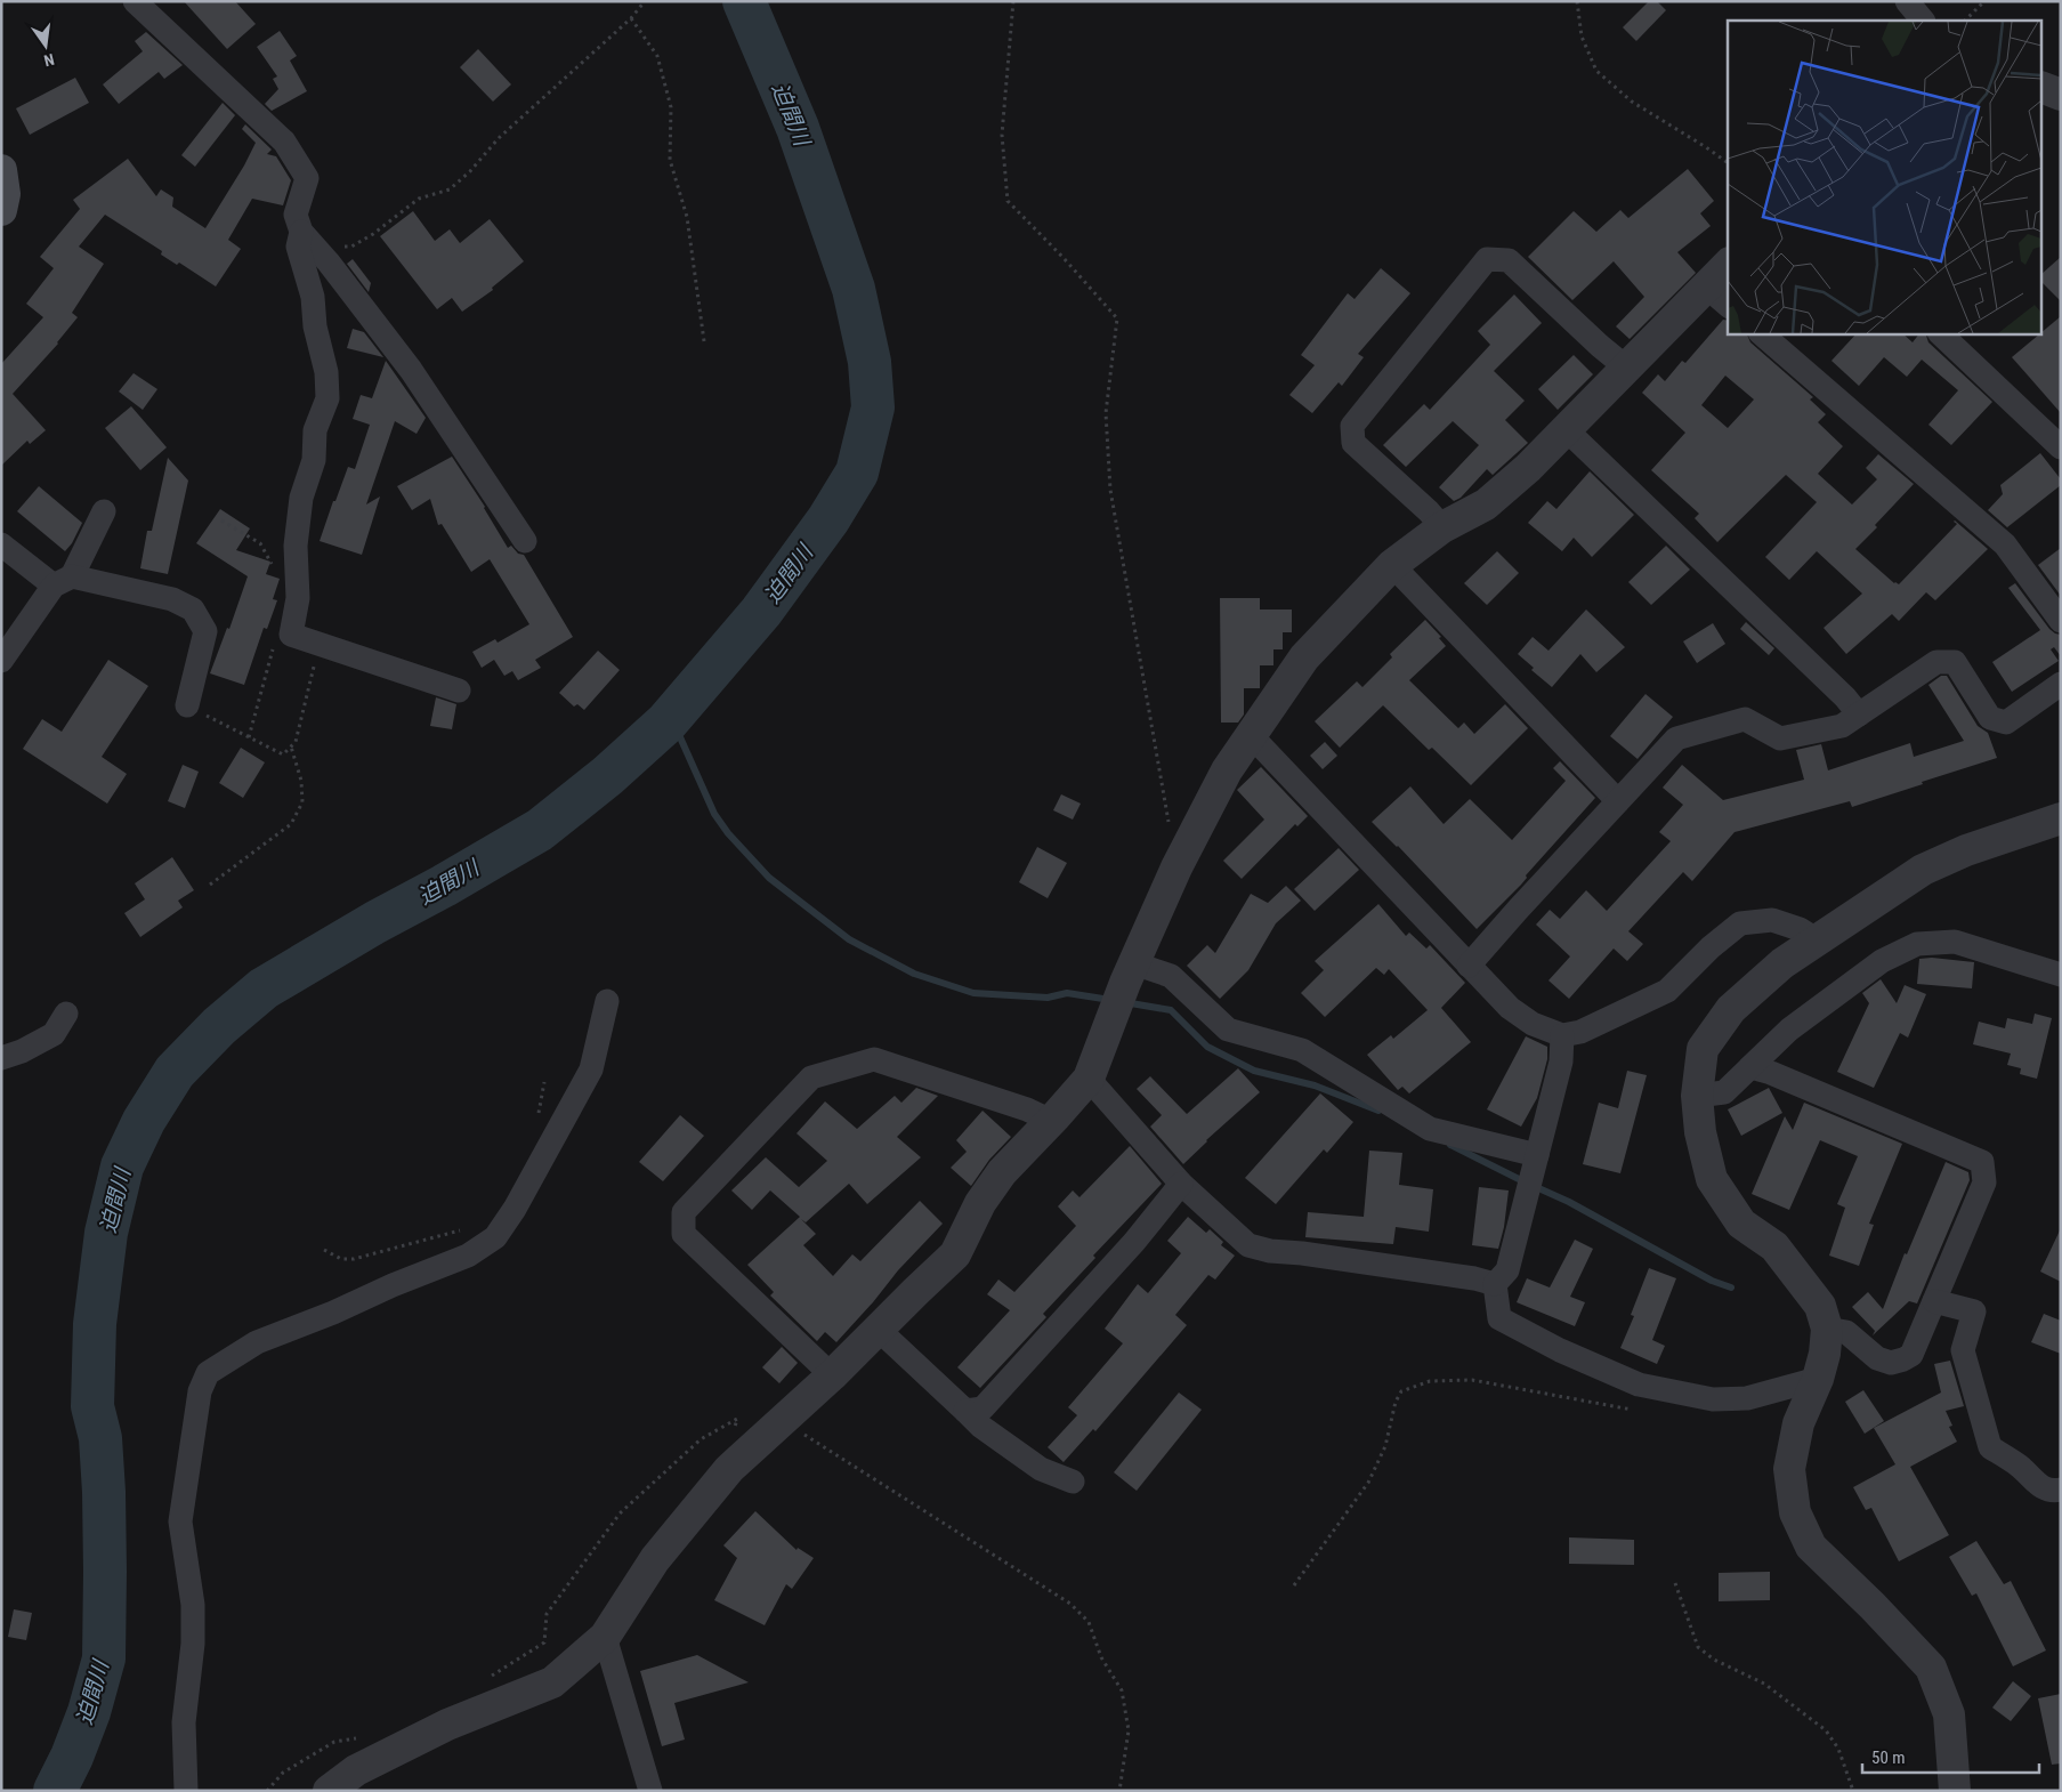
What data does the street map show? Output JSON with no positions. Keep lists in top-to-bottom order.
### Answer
{
  "water": ["迫間川"],
  "scale_bar": "50 m",
  "north": "bottom"
}
